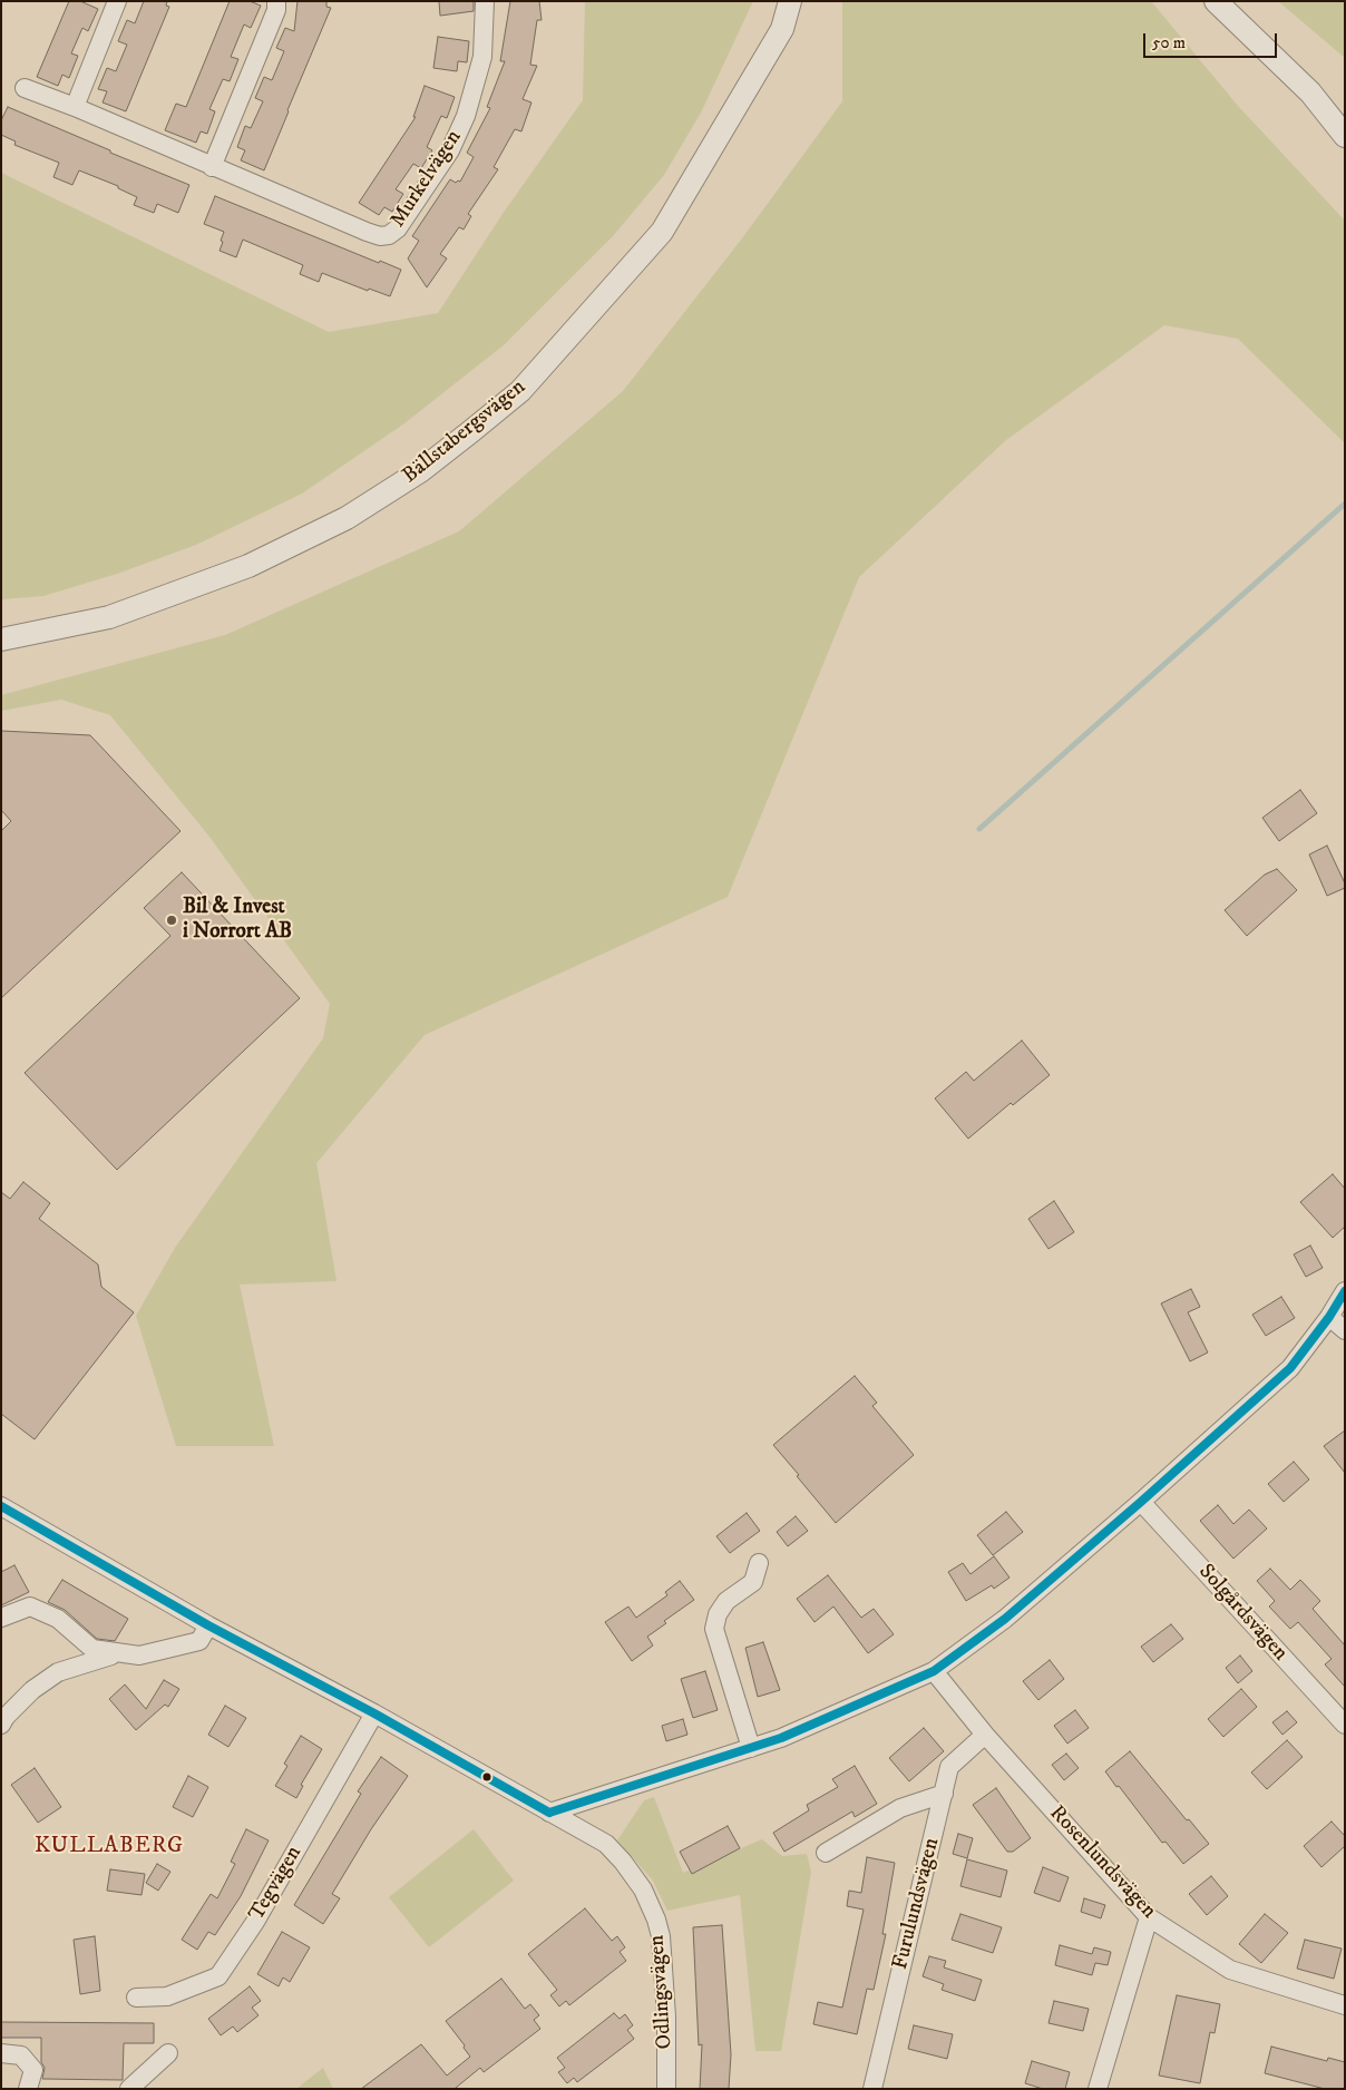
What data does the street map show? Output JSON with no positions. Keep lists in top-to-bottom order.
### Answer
{
  "streets": {
    "street": [
      "Murkelvägen",
      "Bällstabergsvägen",
      "Solgårdsvägen",
      "Rosenlundsvägen",
      "Tegvägen",
      "Furulundsvägen",
      "Odlingsvägen"
    ]
  },
  "crossings": [
    ["Rosenlundsvägen", "Furulundsvägen"],
    ["Tegvägen", "Odlingsvägen"]
  ],
  "districts": ["KULLABERG"],
  "places": ["Bil & Invest i Norrort AB"],
  "scale_bar": "50 m"
}
